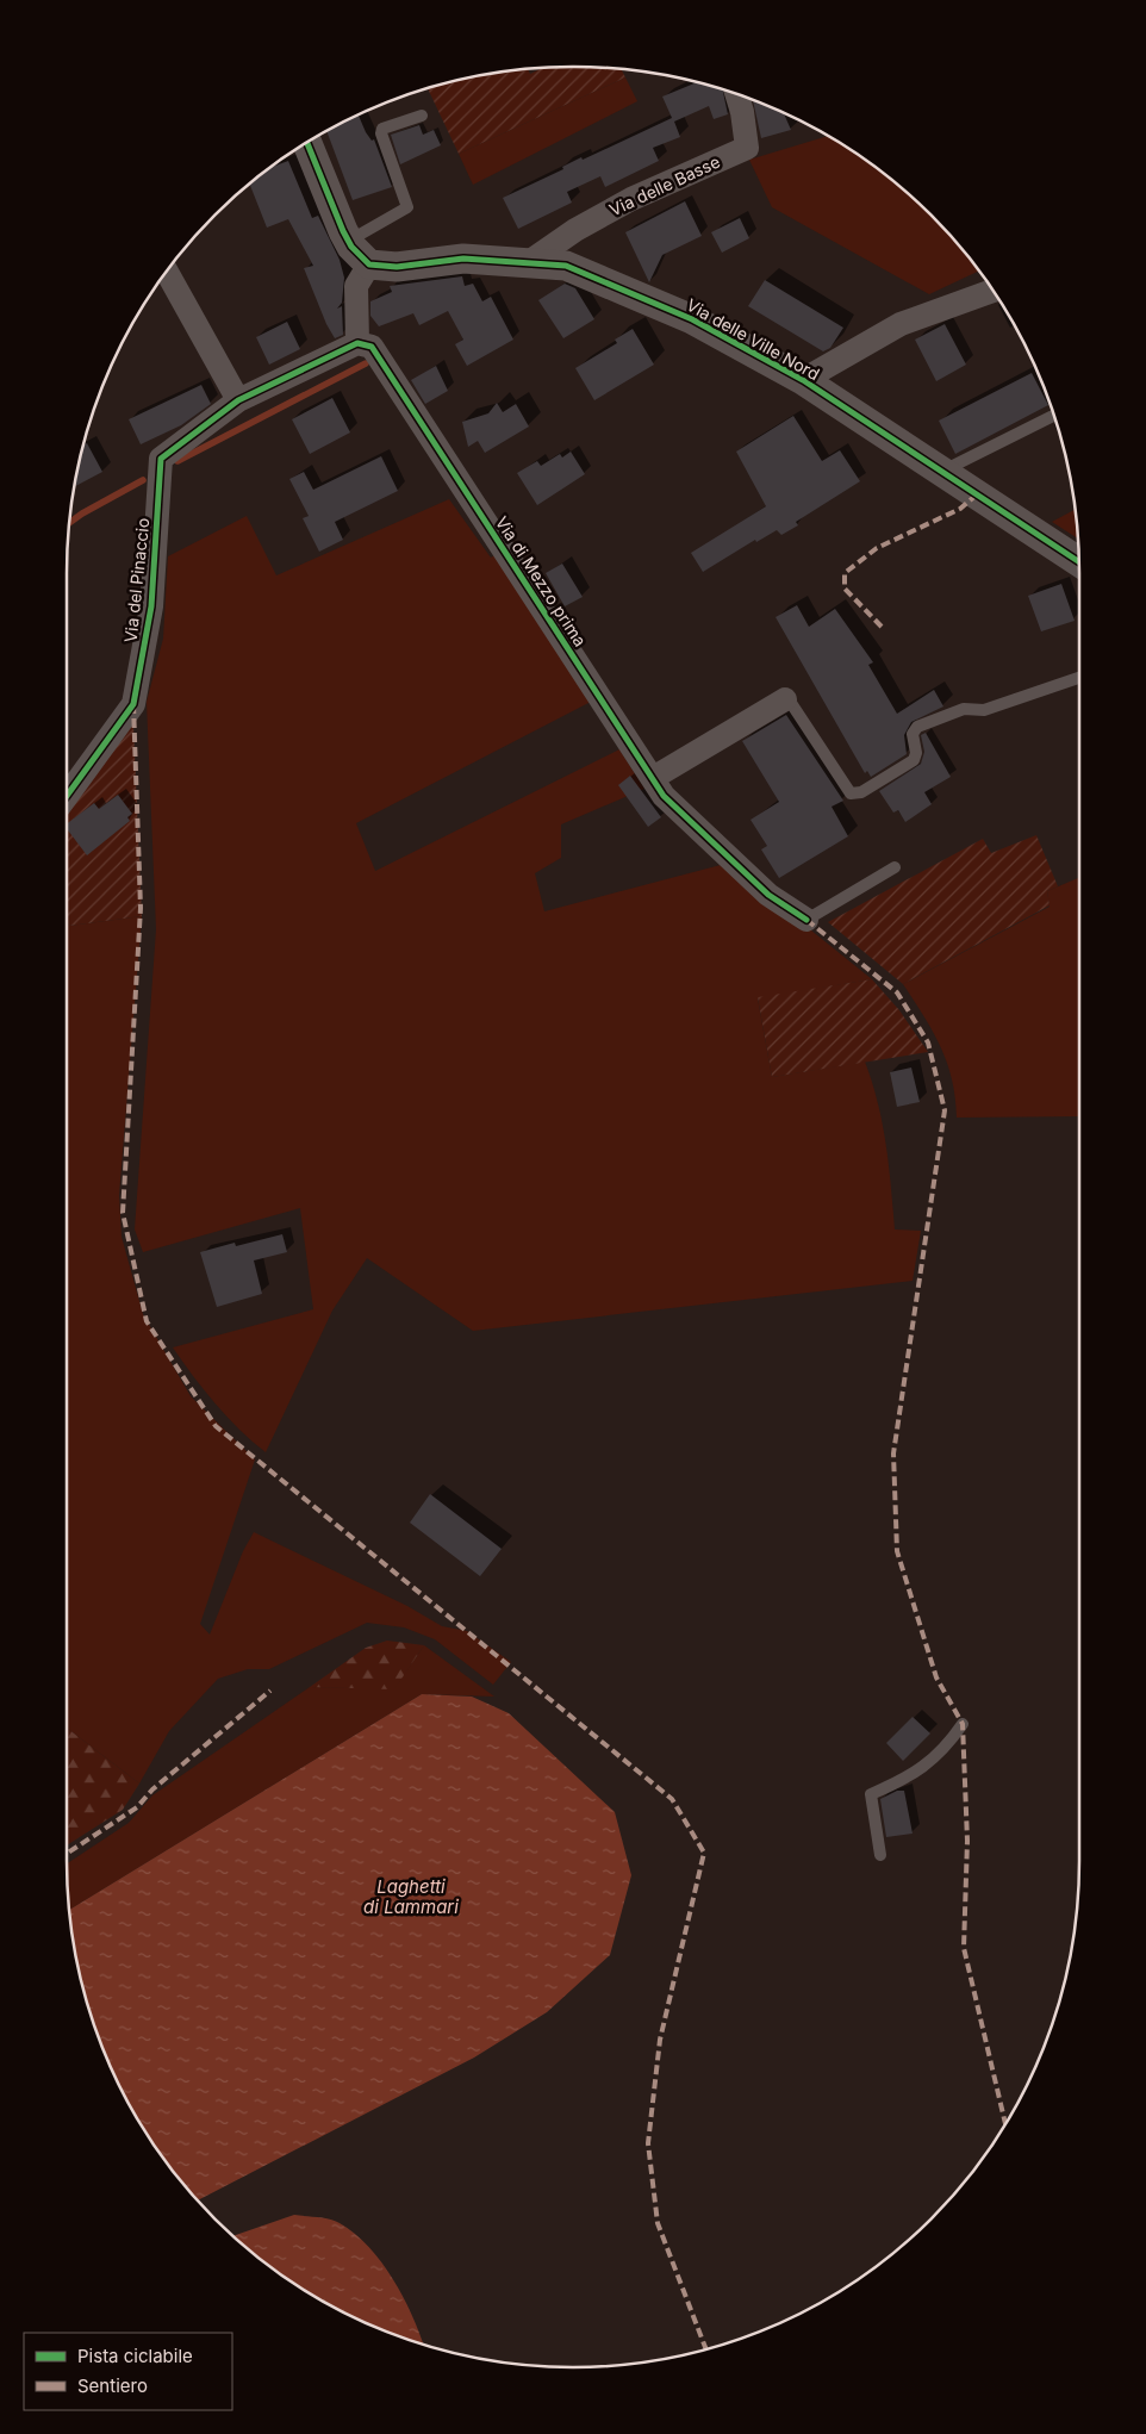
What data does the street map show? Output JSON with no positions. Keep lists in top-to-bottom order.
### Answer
{
  "streets": {
    "street": [
      "Via delle Basse",
      "Via delle Ville Nord",
      "Via del Pinaccio",
      "Via di Mezzo prima"
    ]
  },
  "crossings": [
    ["Via delle Basse", "Via delle Ville Nord"]
  ],
  "water": ["Laghetti di Lammari"],
  "legend": ["Pista ciclabile", "Sentiero"]
}
